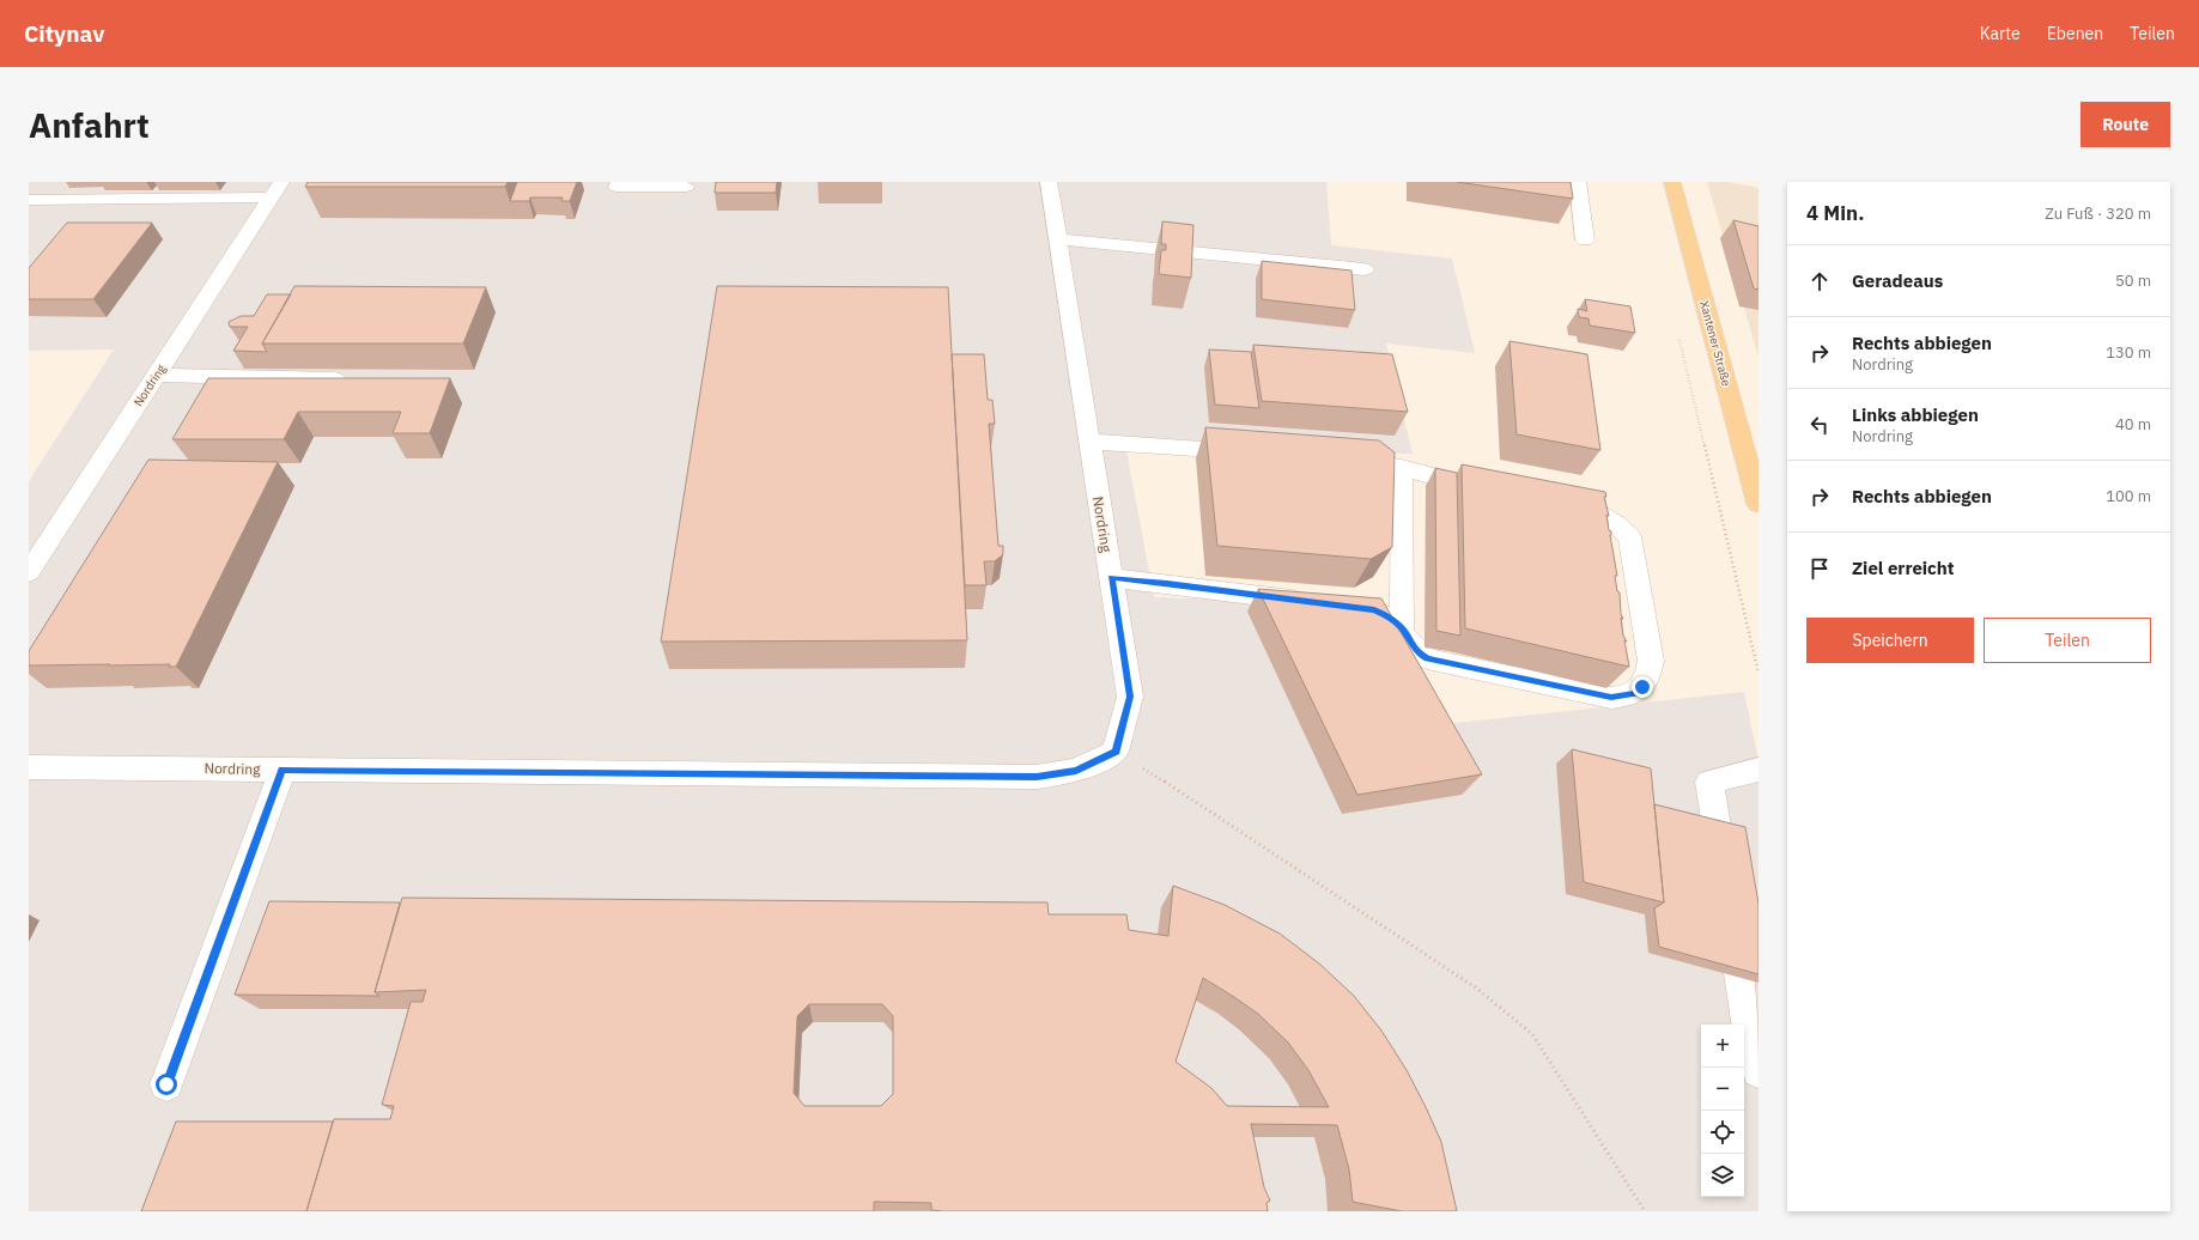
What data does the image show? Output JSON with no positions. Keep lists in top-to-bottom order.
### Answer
{
  "streets": {
    "main road": ["Xantener Straße"],
    "street": ["Nordring"]
  },
  "page": {
    "header": "Citynav",
    "nav": ["Karte", "Ebenen", "Teilen"],
    "buttons": [
      "Route",
      ["Speichern", "Teilen"]
    ],
    "title": "Anfahrt",
    "heading": ["4 Min.", "Zu Fuß · 320 m"],
    "list": [
      ["Geradeaus", "50 m"],
      ["Rechts abbiegen", "Nordring", "130 m"],
      ["Links abbiegen", "Nordring", "40 m"],
      ["Rechts abbiegen", "100 m"],
      "Ziel erreicht"
    ],
    "map_buttons": ["+", "−"]
  }
}
